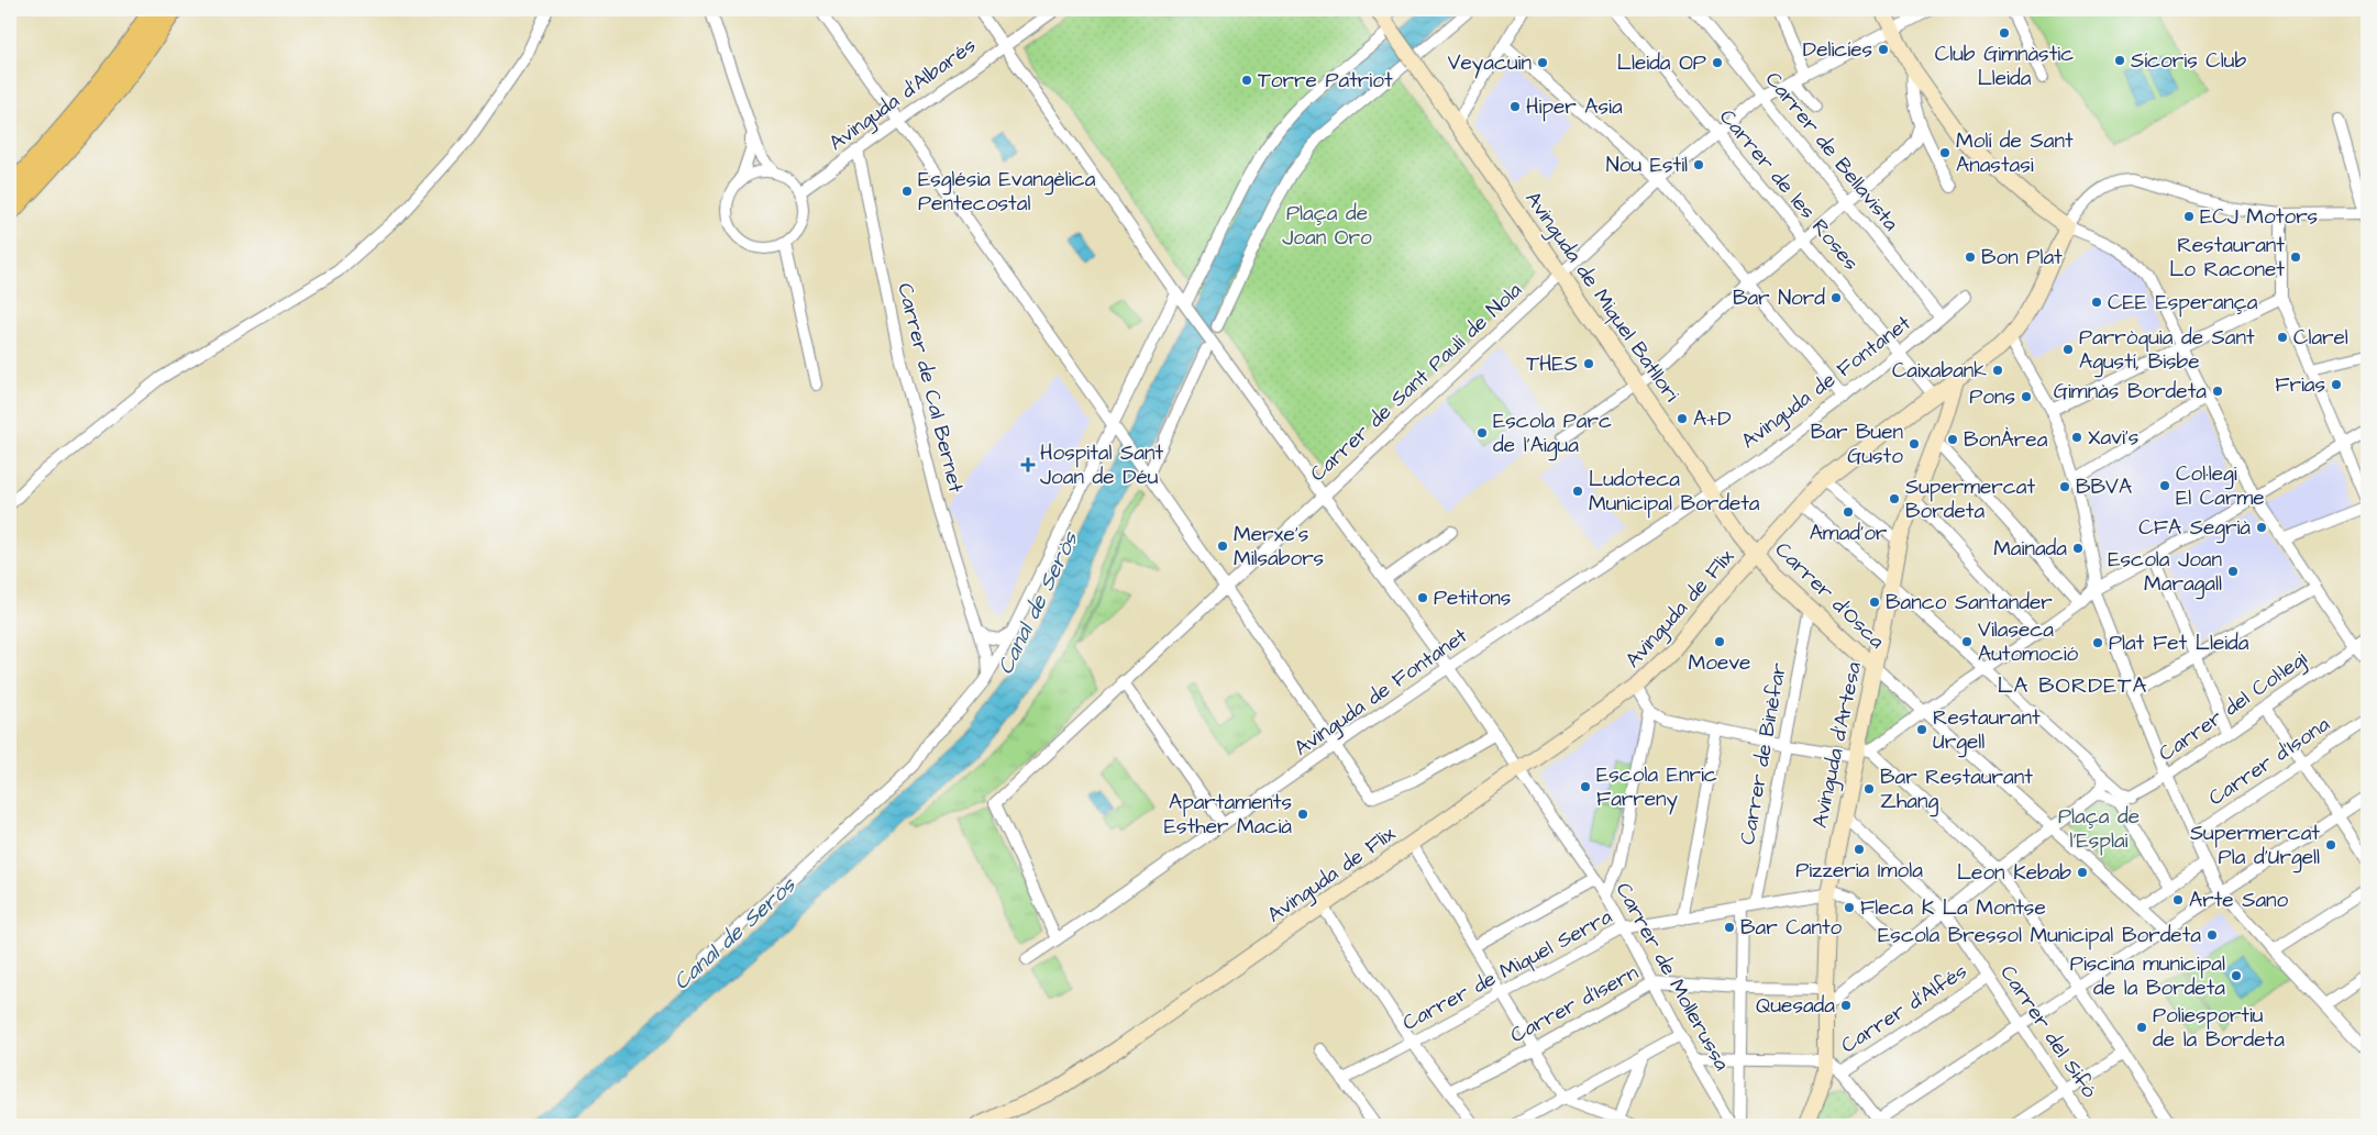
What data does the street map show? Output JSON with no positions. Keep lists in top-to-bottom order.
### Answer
{
  "streets": {
    "main road": [
      "Avinguda de Miquel Batllori",
      "Carrer d'Osca",
      "Avinguda de Flix",
      "Avinguda d'Artesa"
    ],
    "street": [
      "Avinguda d'Albarés",
      "Carrer de Bellavista",
      "Carrer de les Roses",
      "Carrer de Sant Paulí de Nola",
      "Avinguda de Fontanet",
      "Carrer de Cal Bernet",
      "Carrer del Col·legi",
      "Carrer de Binèfar",
      "Carrer d'Isona",
      "Carrer de Miquel Serra",
      "Carrer de Mollerussa",
      "Carrer d'Isern",
      "Carrer d'Alfés",
      "Carrer del Sifó"
    ]
  },
  "crossings": [
    ["Avinguda d'Albarés", "Carrer de Cal Bernet"],
    ["Avinguda d'Albarés", "Carrer de Mollerussa"],
    ["Carrer de Bellavista", "Carrer de Sant Paulí de Nola"],
    ["Carrer de Bellavista", "Avinguda de Fontanet"],
    ["Carrer de les Roses", "Carrer de Sant Paulí de Nola"],
    ["Carrer de les Roses", "Avinguda de Fontanet"],
    ["Carrer de les Roses", "Avinguda de Flix"],
    ["Avinguda de Miquel Batllori", "Carrer de Sant Paulí de Nola"],
    ["Avinguda de Miquel Batllori", "Avinguda de Fontanet"],
    ["Avinguda de Miquel Batllori", "Carrer d'Osca"],
    ["Avinguda de Miquel Batllori", "Avinguda de Flix"],
    ["Carrer de Sant Paulí de Nola", "Avinguda de Fontanet"],
    ["Carrer de Sant Paulí de Nola", "Carrer de Mollerussa"],
    ["Avinguda de Fontanet", "Carrer de Mollerussa"],
    ["Carrer d'Osca", "Avinguda de Flix"],
    ["Carrer d'Osca", "Avinguda d'Artesa"],
    ["Carrer d'Osca", "Carrer de Binèfar"],
    ["Avinguda de Flix", "Avinguda d'Artesa"],
    ["Avinguda de Flix", "Carrer de Mollerussa"],
    ["Avinguda d'Artesa", "Carrer de Miquel Serra"],
    ["Avinguda d'Artesa", "Carrer d'Isern"],
    ["Avinguda d'Artesa", "Carrer del Sifó"],
    ["Carrer de Binèfar", "Carrer de Miquel Serra"],
    ["Carrer de Miquel Serra", "Carrer de Mollerussa"],
    ["Carrer de Mollerussa", "Carrer d'Isern"],
    ["Carrer d'Alfés", "Carrer del Sifó"]
  ],
  "districts": ["LA BORDETA"],
  "water": ["Canal de Seròs"],
  "parks": ["Plaça de Joan Oro", "Plaça de l'Esplai"],
  "places": {
    "other": [
      "Club Gimnàstic Lleida",
      "Delicíes",
      "Sícoris Club",
      "Veyacuin",
      "Lleida OP",
      "Torre Patriot",
      "Hiper Asia",
      "Molí de Sant Anastasi",
      "Nou Estil",
      "Església Evangèlica Pentecostal",
      "ECJ Motors",
      "Bon Plat",
      "Restaurant Lo Raconet",
      "Bar Nord",
      "CEE Esperança",
      "Clarel",
      "Parròquia de Sant Agustí, Bisbe",
      "THES",
      "Caixabank",
      "Frias",
      "Gimnàs Bordeta",
      "Pons",
      "A+D",
      "Escola Parc de l'Aigua",
      "Xavi's",
      "BonÀrea",
      "Bar Buen Gusto",
      "Col·legi El Carme",
      "BBVA",
      "Ludoteca Municipal Bordeta",
      "Supermercat Bordeta",
      "Amad'or",
      "CFA Segrià",
      "Merxe's Milsabors",
      "Mainada",
      "Escola Joan Maragall",
      "Petitons",
      "Banco Santander",
      "Moeve",
      "Vilaseca Automoció",
      "Plat Fet Lleida",
      "Restaurant Urgell",
      "Escola Enric Farreny",
      "Bar Restaurant Zhang",
      "Apartaments Esther Macià",
      "Supermercat Pla d'Urgell",
      "Pizzeria Imola",
      "Leon Kebab",
      "Arte Sano",
      "Fleca K La Montse",
      "Bar Canto",
      "Escola Bressol Municipal Bordeta",
      "Piscina municipal de la Bordeta",
      "Quesada",
      "Poliesportiu de la Bordeta"
    ],
    "health": ["Hospital Sant Joan de Déu"]
  }
}
